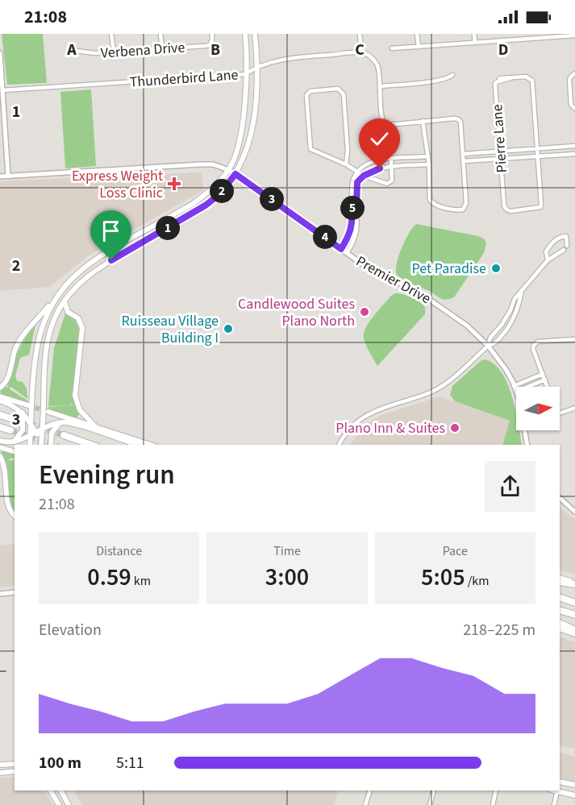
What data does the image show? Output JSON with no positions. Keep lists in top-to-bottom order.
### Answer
{
  "streets": {
    "street": [
      "Verbena Drive",
      "Thunderbird Lane",
      "Pierre Lane",
      "Premier Drive"
    ]
  },
  "places": {
    "health": ["Express Weight Loss Clinic"],
    "other": [
      "Pet Paradise",
      "Candlewood Suites Plano North",
      "Ruisseau Village Building I",
      "Plano Inn & Suites"
    ]
  },
  "north": "right",
  "page": {
    "status": "21:08",
    "pins": [
      "2",
      "3",
      "5",
      "1",
      "4"
    ],
    "heading": ["Evening run", "21:08"],
    "stats": [
      ["Distance", "0.59 km"],
      ["Time", "3:00"],
      ["Pace", "5:05 /km"]
    ],
    "chart": ["Elevation", "218–225 m"],
    "list": [
      {
        "name": "100 m",
        "note": "5:11"
      }
    ]
  },
  "grid": {
    "columns": [
      "A",
      "B",
      "C",
      "D"
    ],
    "rows": ["1", "2", "3"]
  }
}
